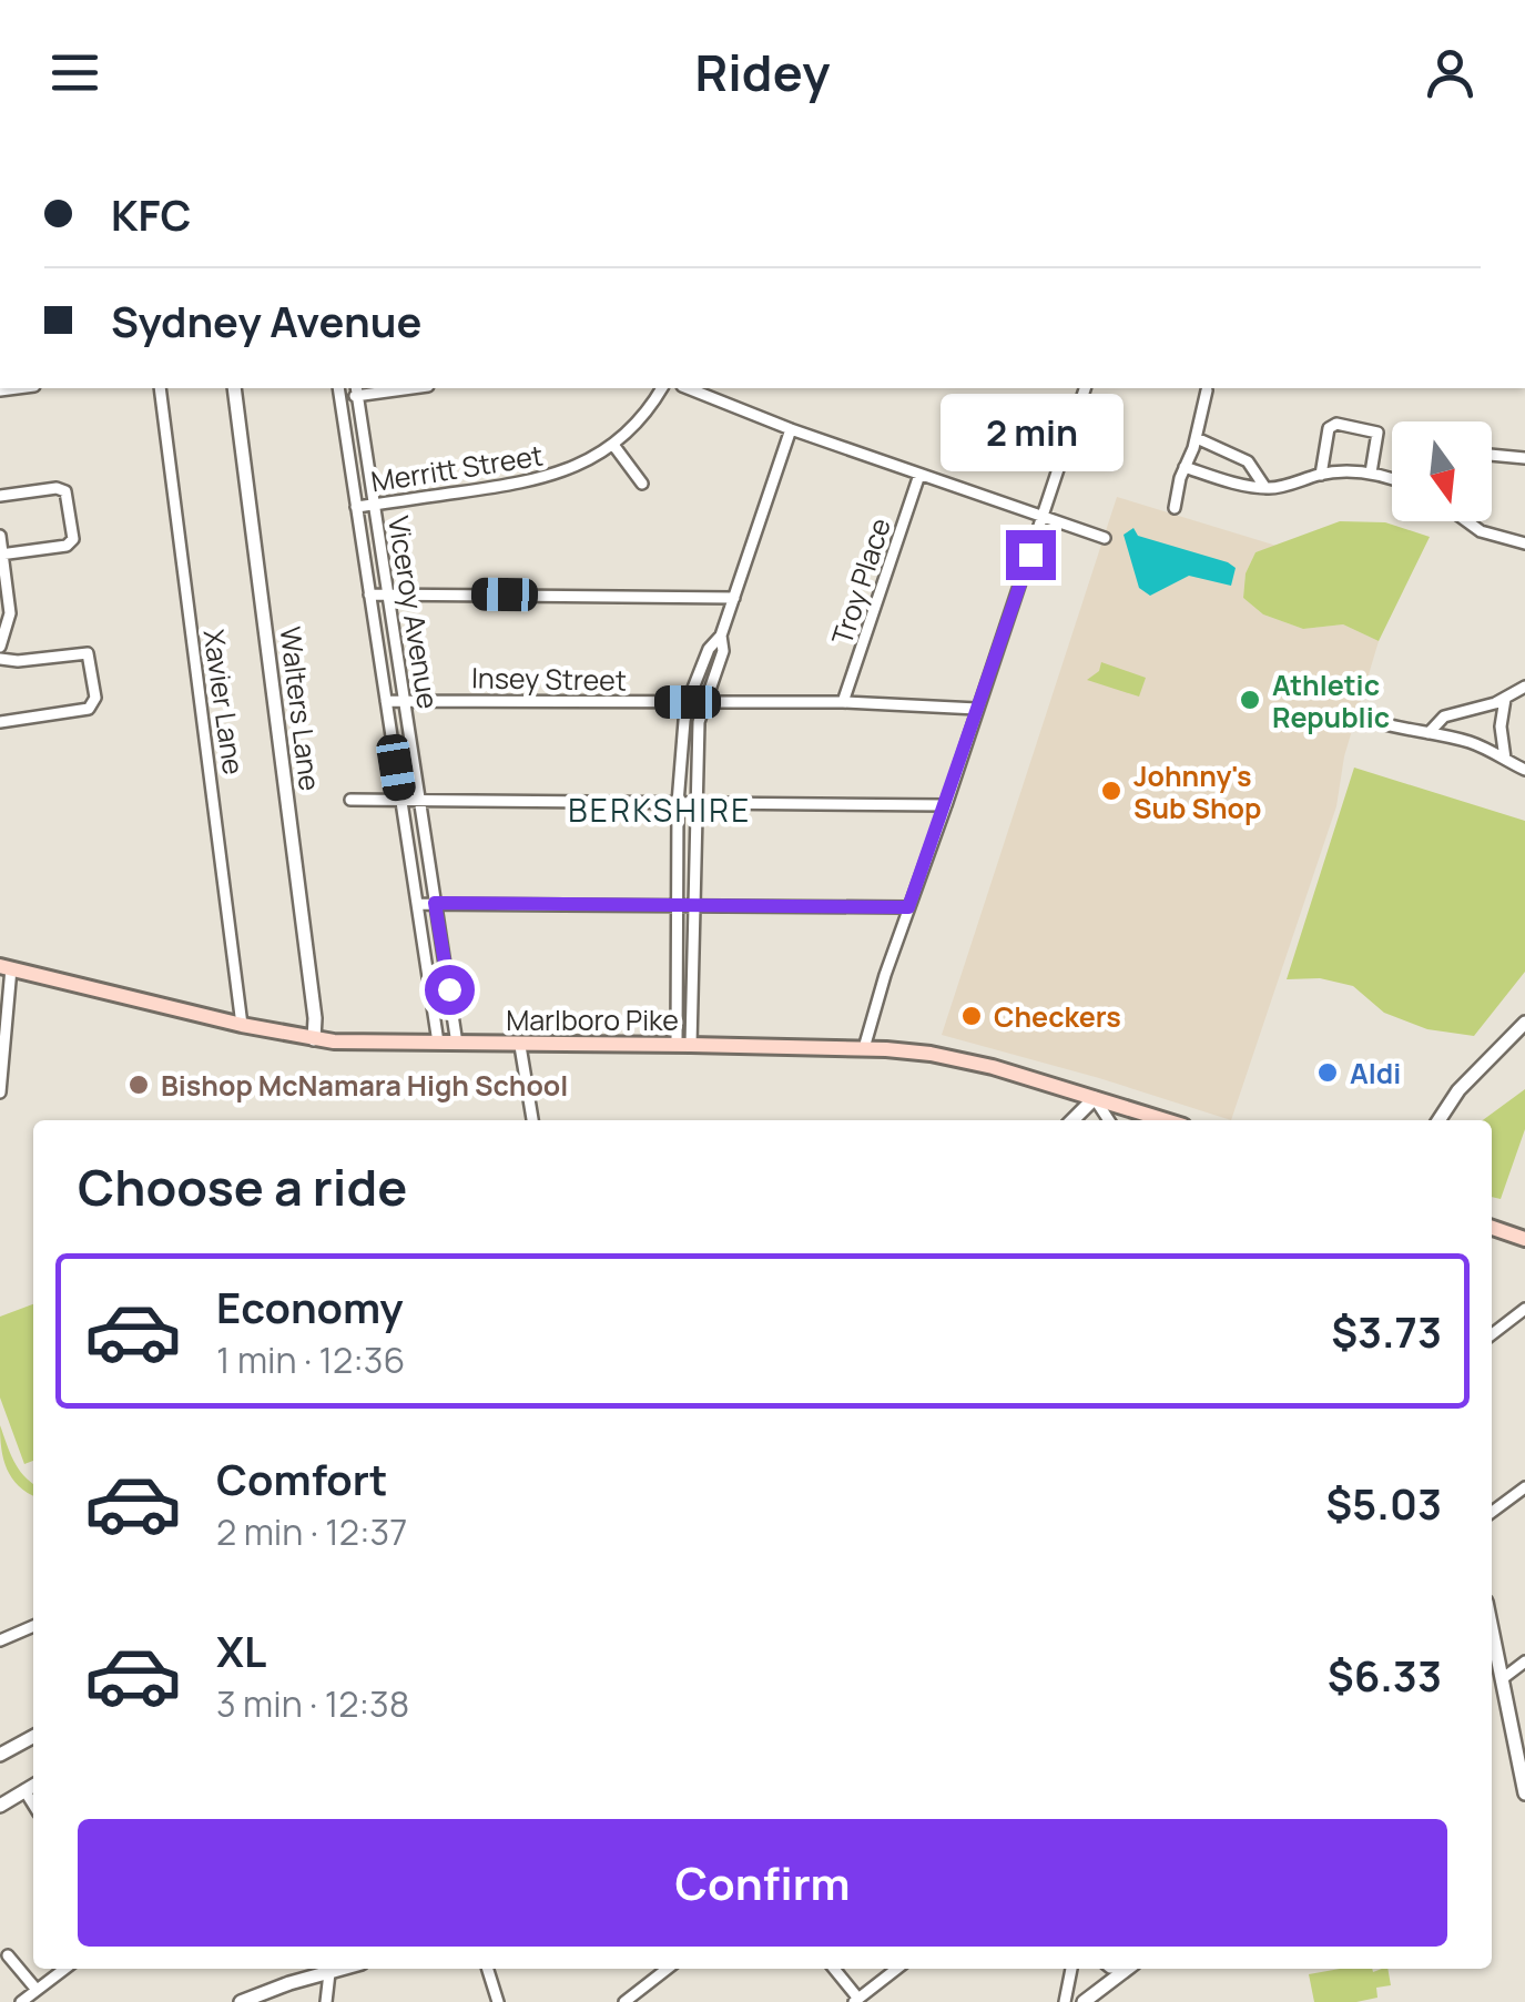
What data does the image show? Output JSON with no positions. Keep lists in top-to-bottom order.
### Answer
{
  "streets": {
    "main road": ["Marlboro Pike"],
    "street": [
      "Merritt Street",
      "Troy Place",
      "Viceroy Avenue",
      "Insey Street",
      "Xavier Lane",
      "Walters Lane"
    ]
  },
  "crossings": [
    ["Merritt Street", "Viceroy Avenue"],
    ["Troy Place", "Insey Street"],
    ["Viceroy Avenue", "Insey Street"],
    ["Viceroy Avenue", "Marlboro Pike"],
    ["Xavier Lane", "Marlboro Pike"],
    ["Walters Lane", "Marlboro Pike"]
  ],
  "districts": ["BERKSHIRE"],
  "places": [
    "Athletic Republic",
    "Johnny's Sub Shop",
    "Checkers",
    "Aldi",
    "Bishop McNamara High School"
  ],
  "north": "bottom",
  "page": {
    "header": "Ridey",
    "banner": ["KFC", "Sydney Avenue"],
    "bubble": "2 min",
    "heading": "Choose a ride",
    "list": [
      {
        "name": "Economy",
        "note": "1 min · 12:36",
        "value": "$3.73"
      },
      {
        "name": "Comfort",
        "note": "2 min · 12:37",
        "value": "$5.03"
      },
      {
        "name": "XL",
        "note": "3 min · 12:38",
        "value": "$6.33"
      }
    ],
    "buttons": "Confirm"
  }
}
